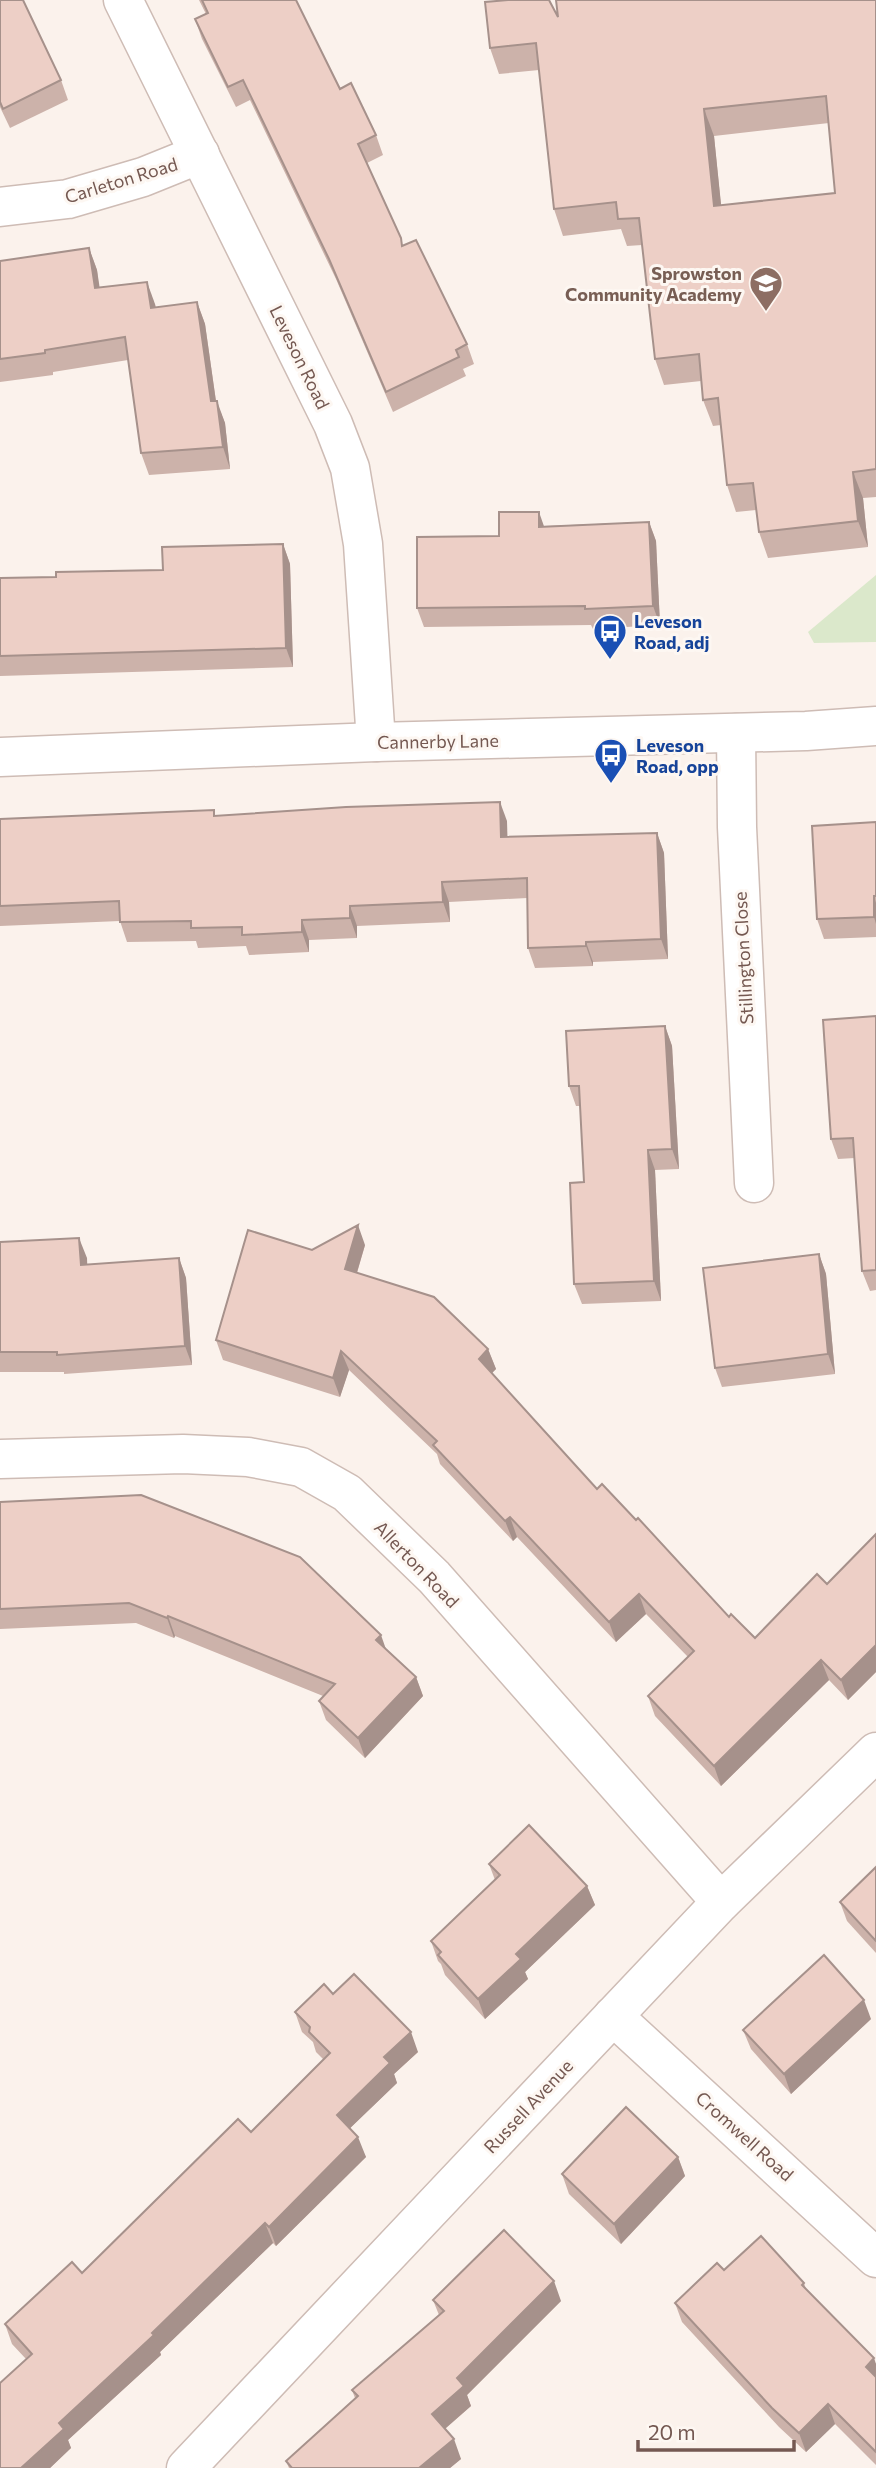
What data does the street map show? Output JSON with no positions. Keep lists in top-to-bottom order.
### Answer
{
  "streets": {
    "street": [
      "Carleton Road",
      "Leveson Road",
      "Cannerby Lane",
      "Stillington Close",
      "Allerton Road",
      "Russell Avenue",
      "Cromwell Road"
    ]
  },
  "crossings": [
    ["Carleton Road", "Leveson Road"],
    ["Leveson Road", "Cannerby Lane"],
    ["Cannerby Lane", "Stillington Close"],
    ["Allerton Road", "Russell Avenue"],
    ["Russell Avenue", "Cromwell Road"]
  ],
  "places": {
    "school or university": ["Sprowston Community Academy"],
    "bus stop": ["Leveson Road, adj", "Leveson Road, opp"]
  },
  "scale_bar": "20 m"
}
